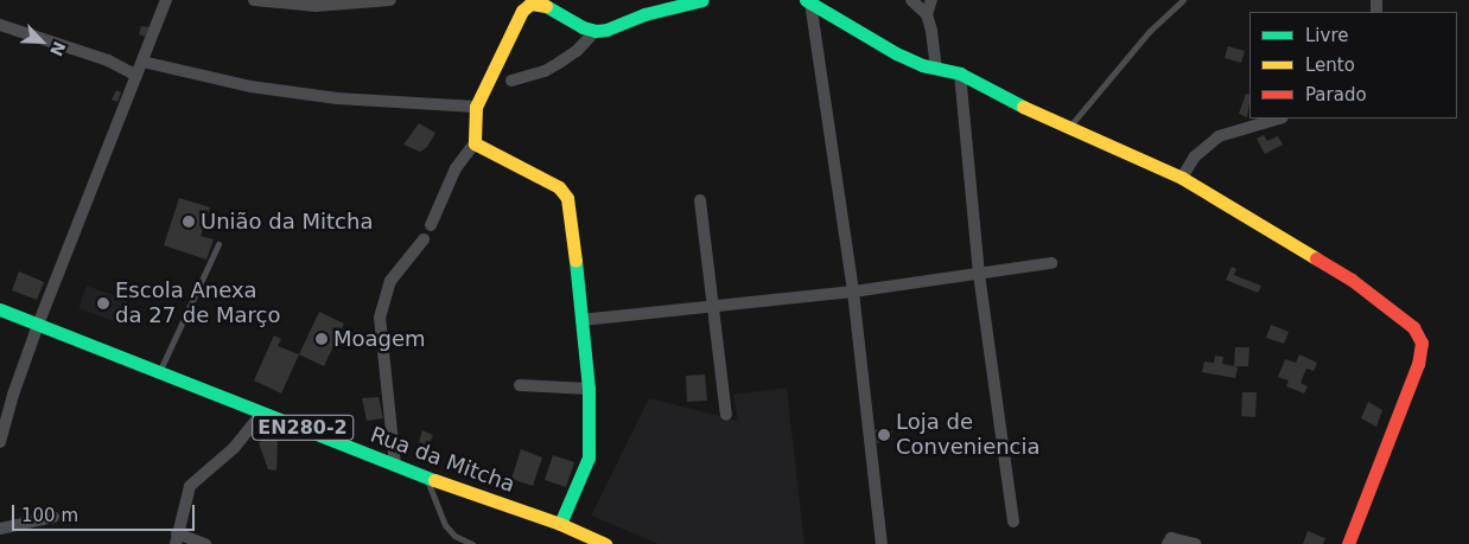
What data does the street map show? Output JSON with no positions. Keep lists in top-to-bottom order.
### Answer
{
  "streets": {
    "street": ["EN280-2", "Rua da Mitcha"]
  },
  "places": [
    "União da Mitcha",
    "Escola Anexa da 27 de Março",
    "Moagem",
    "Loja de Conveniencia"
  ],
  "legend": ["Livre", "Lento", "Parado"],
  "scale_bar": "100 m",
  "north": "bottom right"
}
